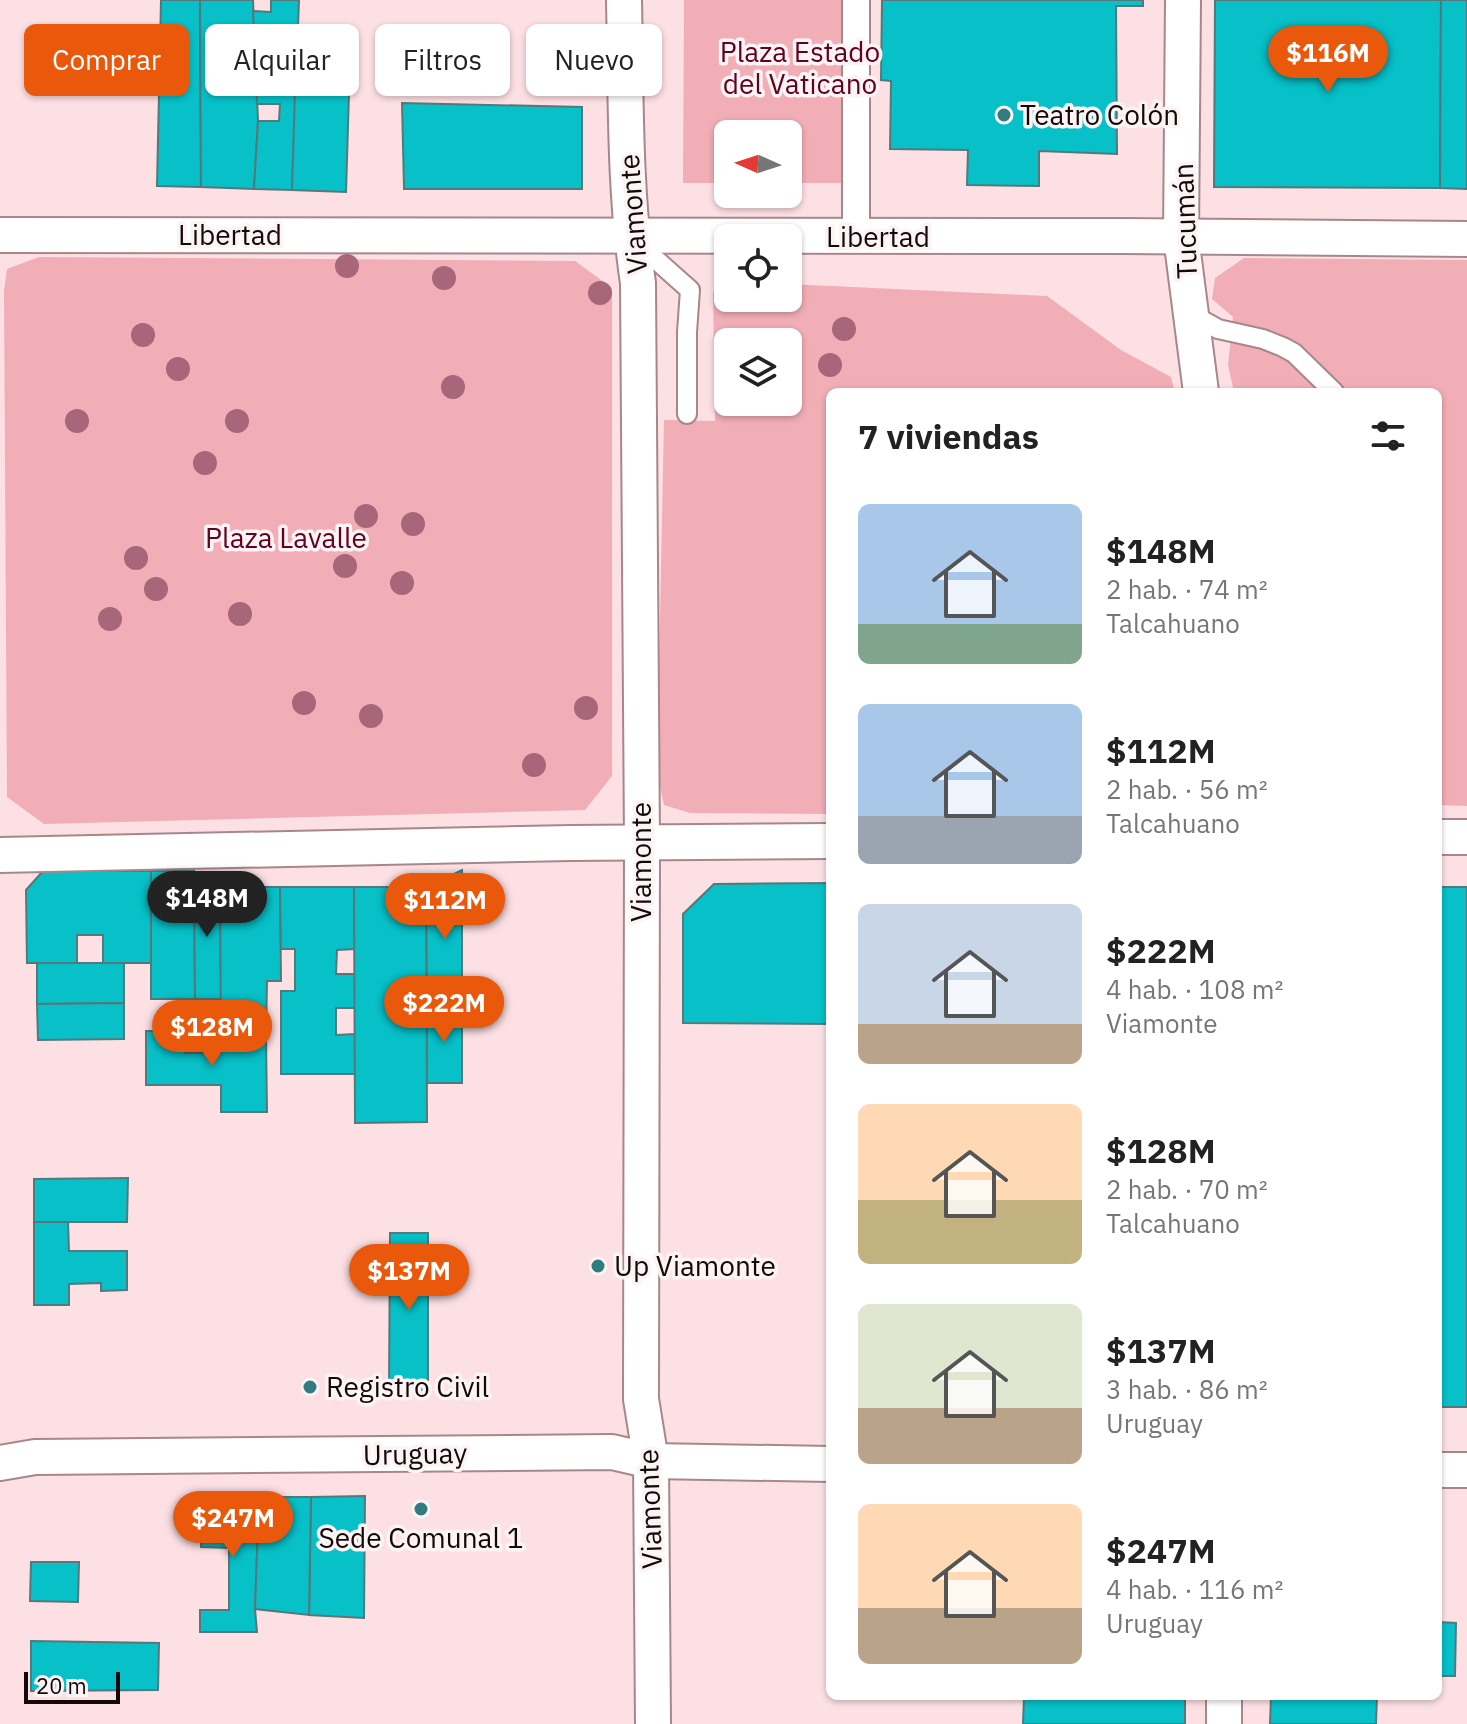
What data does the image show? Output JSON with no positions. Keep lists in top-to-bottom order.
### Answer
{
  "streets": {
    "street": [
      "Viamonte",
      "Tucumán",
      "Libertad",
      "Uruguay"
    ]
  },
  "crossings": [
    ["Viamonte", "Libertad"],
    ["Viamonte", "Uruguay"],
    ["Tucumán", "Libertad"]
  ],
  "parks": ["Plaza Estado del Vaticano", "Plaza Lavalle"],
  "places": [
    "Teatro Colón",
    "Up Viamonte",
    "Registro Civil",
    "Sede Comunal 1"
  ],
  "scale_bar": "20 m",
  "north": "left",
  "page": {
    "chip": [
      "Comprar",
      "Alquilar",
      "Filtros",
      "Nuevo"
    ],
    "price": [
      "$116M",
      "$148M",
      "$112M",
      "$222M",
      "$128M",
      "$137M",
      "$247M"
    ],
    "heading": "7 viviendas",
    "list": [
      {
        "name": "$148M",
        "note": "2 hab. · 74 m² · Talcahuano"
      },
      {
        "name": "$112M",
        "note": "2 hab. · 56 m² · Talcahuano"
      },
      {
        "name": "$222M",
        "note": "4 hab. · 108 m² · Viamonte"
      },
      {
        "name": "$128M",
        "note": "2 hab. · 70 m² · Talcahuano"
      },
      {
        "name": "$137M",
        "note": "3 hab. · 86 m² · Uruguay"
      },
      {
        "name": "$247M",
        "note": "4 hab. · 116 m² · Uruguay"
      }
    ],
    "scale": "20 m"
  }
}
